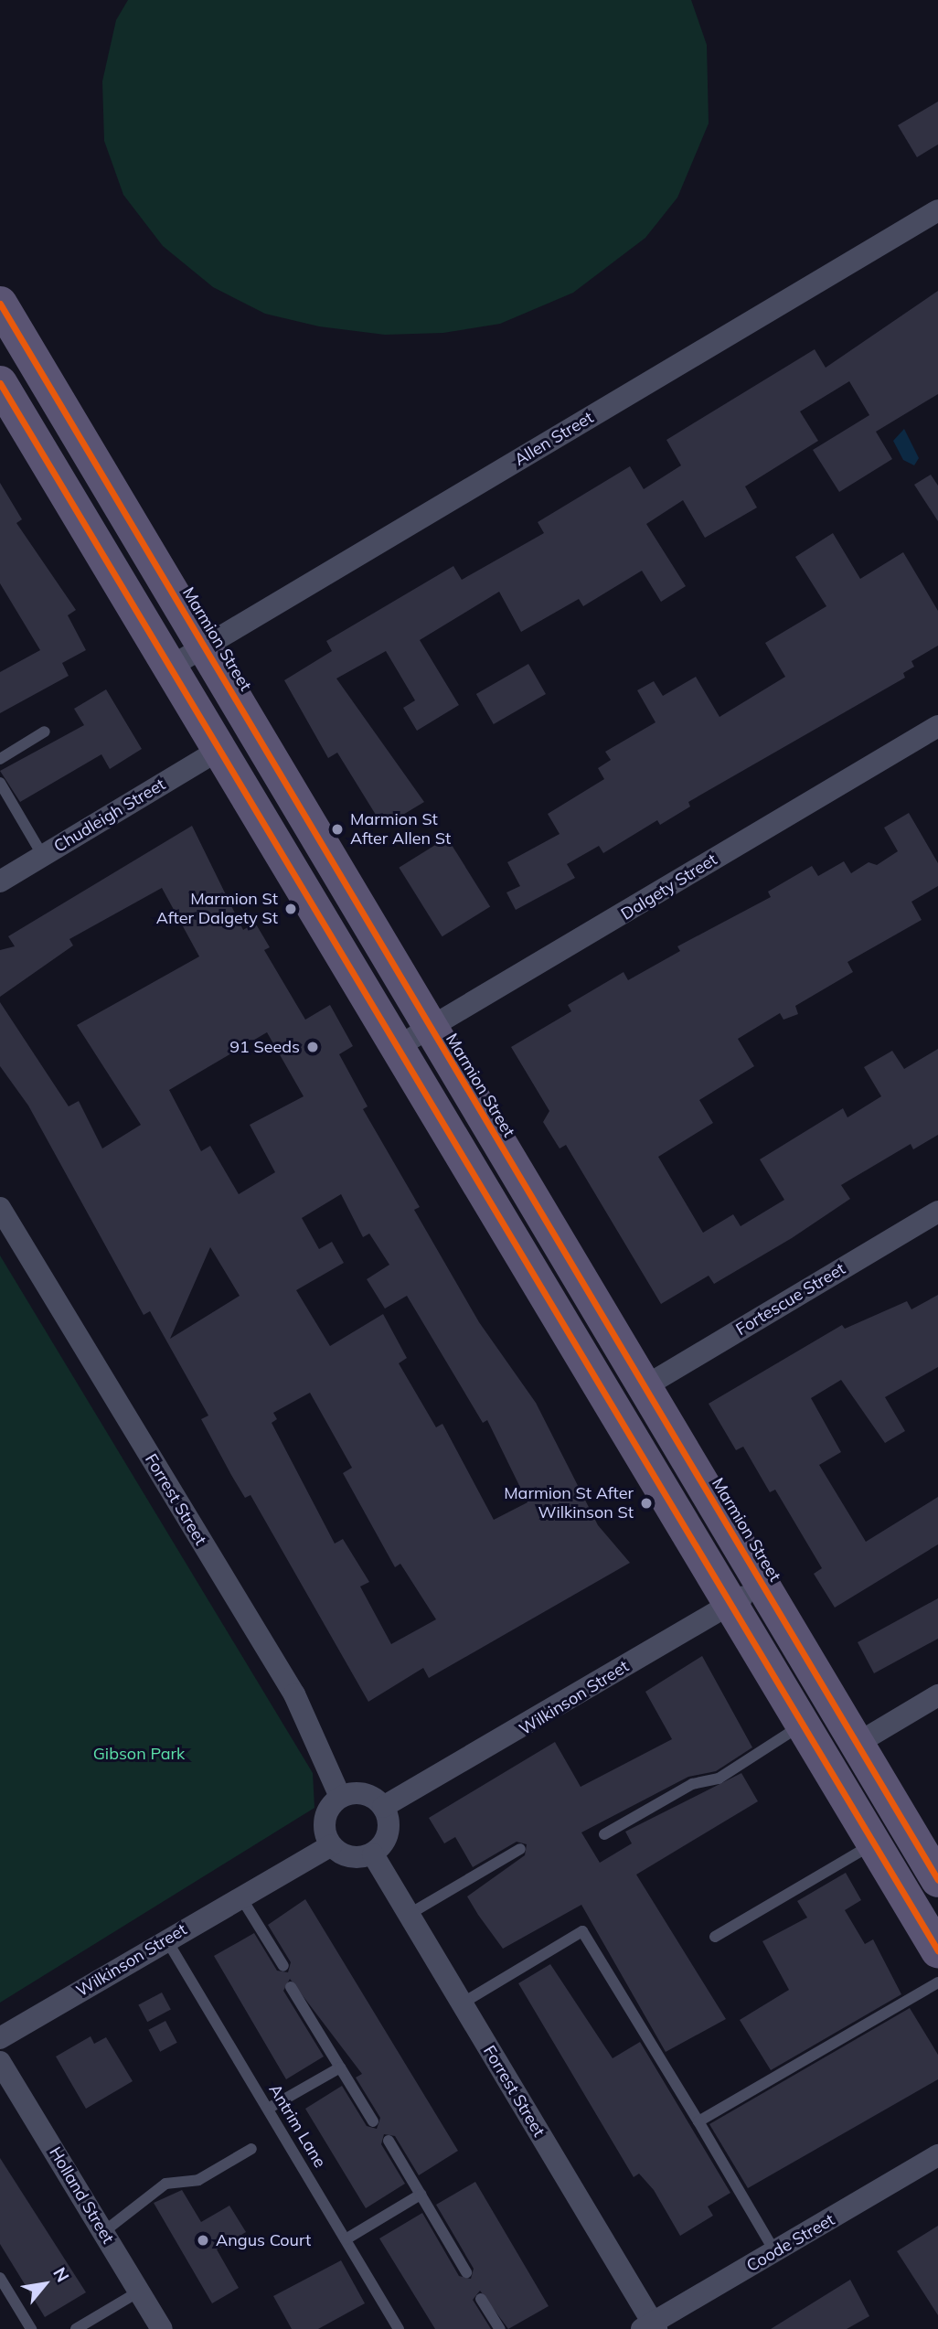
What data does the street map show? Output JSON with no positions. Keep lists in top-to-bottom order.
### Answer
{
  "streets": {
    "main road": ["Marmion Street"],
    "street": [
      "Allen Street",
      "Chudleigh Street",
      "Dalgety Street",
      "Fortescue Street",
      "Forrest Street",
      "Wilkinson Street",
      "Holland Street",
      "Coode Street"
    ],
    "lane": ["Antrim Lane"]
  },
  "crossings": [
    ["Allen Street", "Marmion Street"],
    ["Marmion Street", "Dalgety Street"],
    ["Marmion Street", "Fortescue Street"],
    ["Marmion Street", "Wilkinson Street"],
    ["Forrest Street", "Wilkinson Street"],
    ["Forrest Street", "Coode Street"],
    ["Wilkinson Street", "Antrim Lane"]
  ],
  "parks": ["Gibson Park"],
  "places": [
    "Marmion St After Allen St",
    "Marmion St After Dalgety St",
    "91 Seeds",
    "Marmion St After Wilkinson St",
    "Angus Court"
  ],
  "north": "top right"
}
